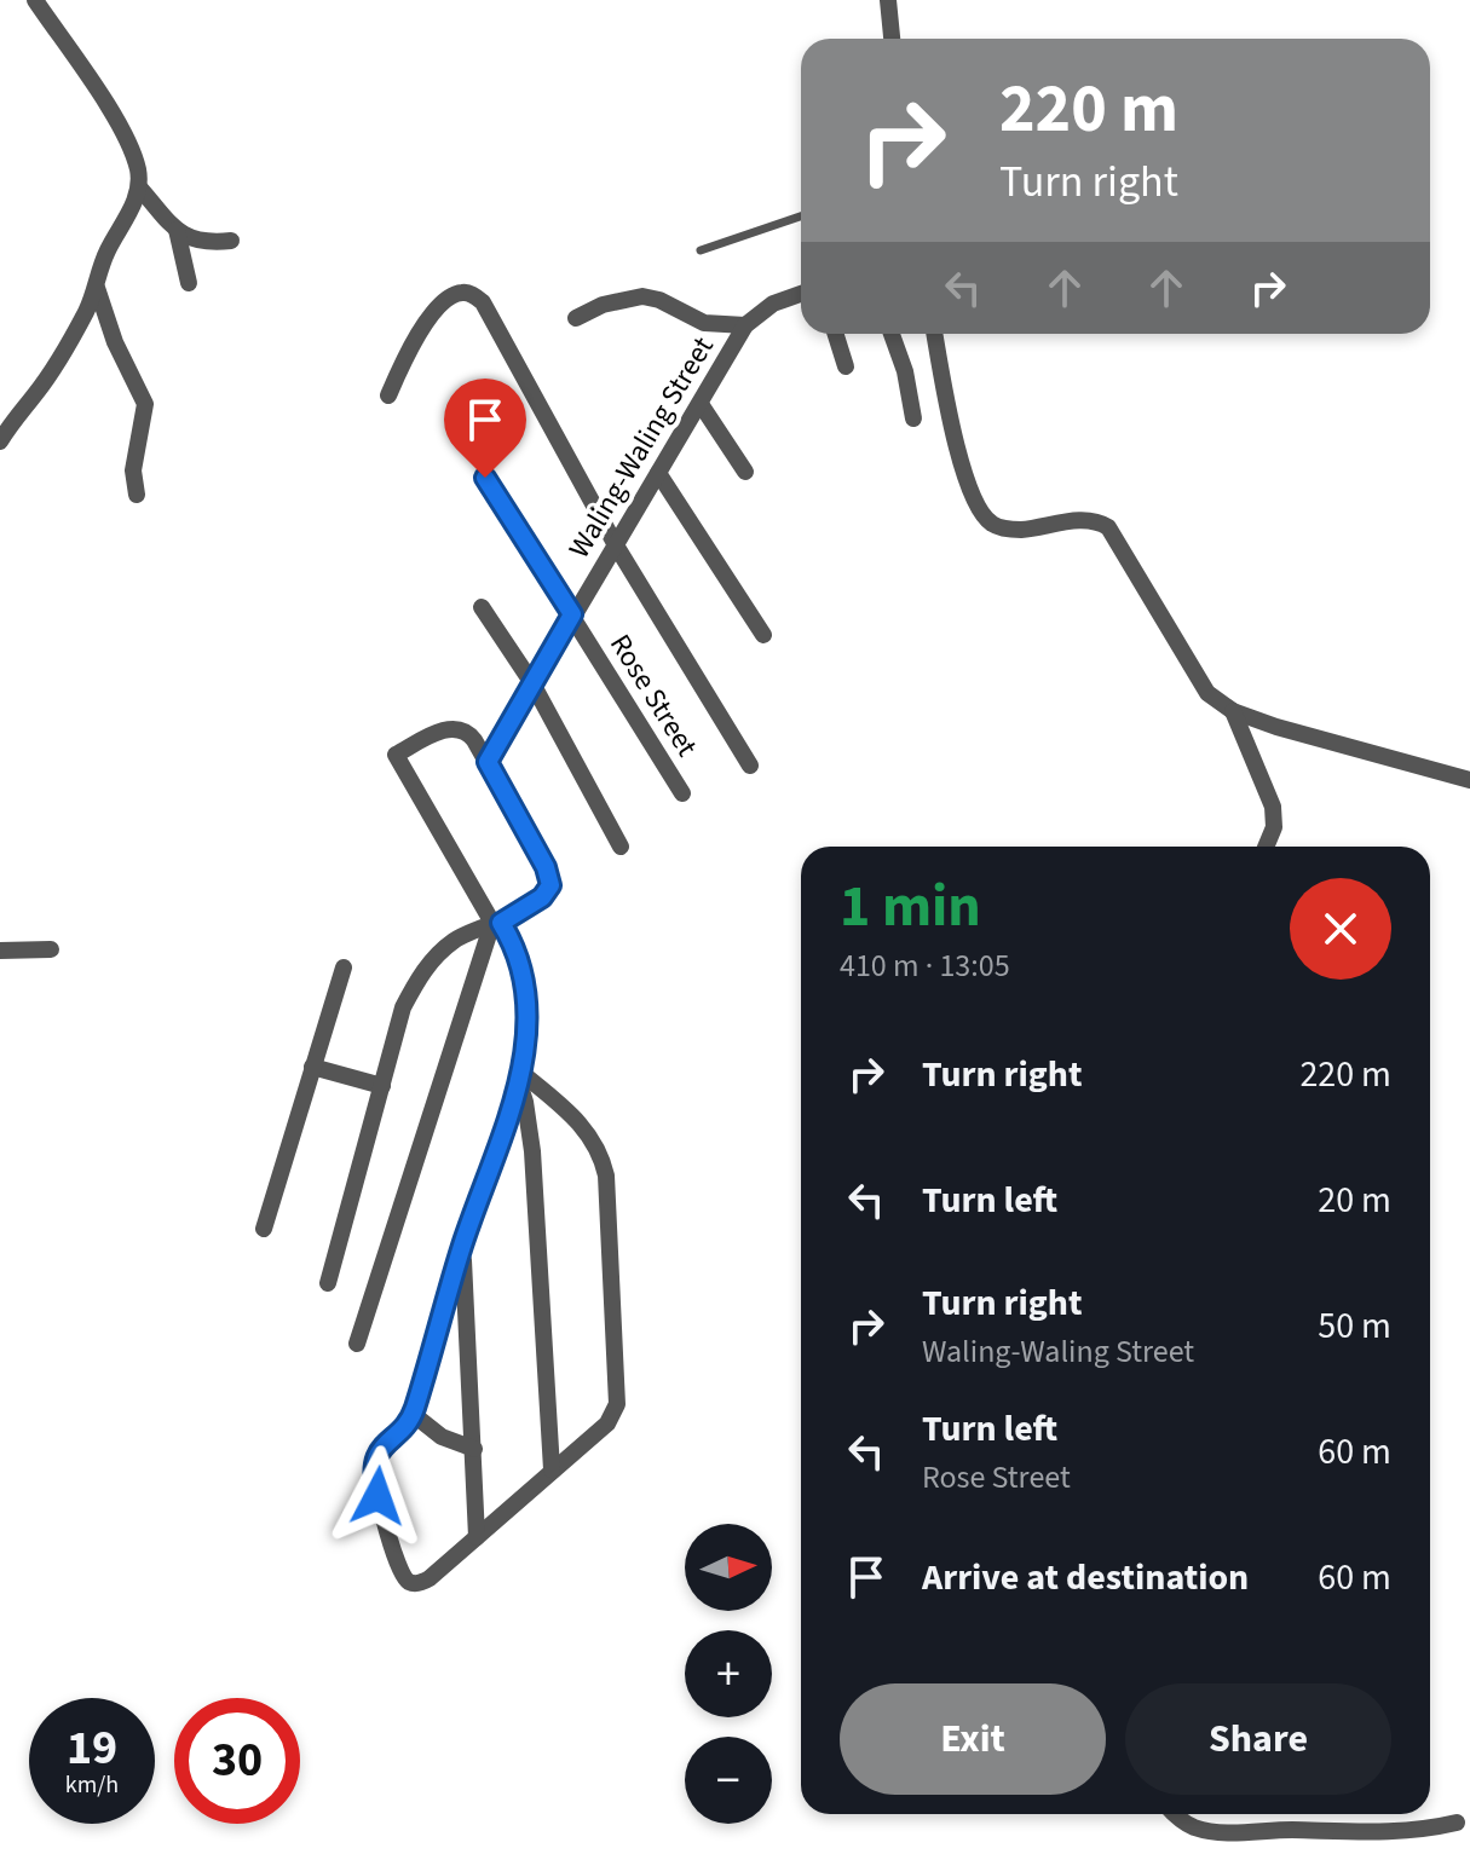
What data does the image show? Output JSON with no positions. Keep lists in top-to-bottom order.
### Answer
{
  "streets": {
    "street": ["Waling-Waling Street", "Rose Street"]
  },
  "crossings": [
    ["Waling-Waling Street", "Rose Street"]
  ],
  "north": "right",
  "page": {
    "turn": ["220 m", "Turn right"],
    "heading": ["1 min", "410 m · 13:05"],
    "list": [
      {
        "name": "Turn right",
        "value": "220 m"
      },
      {
        "name": "Turn left",
        "value": "20 m"
      },
      {
        "name": "Turn right",
        "note": "Waling-Waling Street",
        "value": "50 m"
      },
      {
        "name": "Turn left",
        "note": "Rose Street",
        "value": "60 m"
      },
      {
        "name": "Arrive at destination",
        "value": "60 m"
      }
    ],
    "map_buttons": ["+", "−"],
    "buttons": ["Exit", "Share"],
    "speed": "19 km/h",
    "limit": "30"
  }
}
